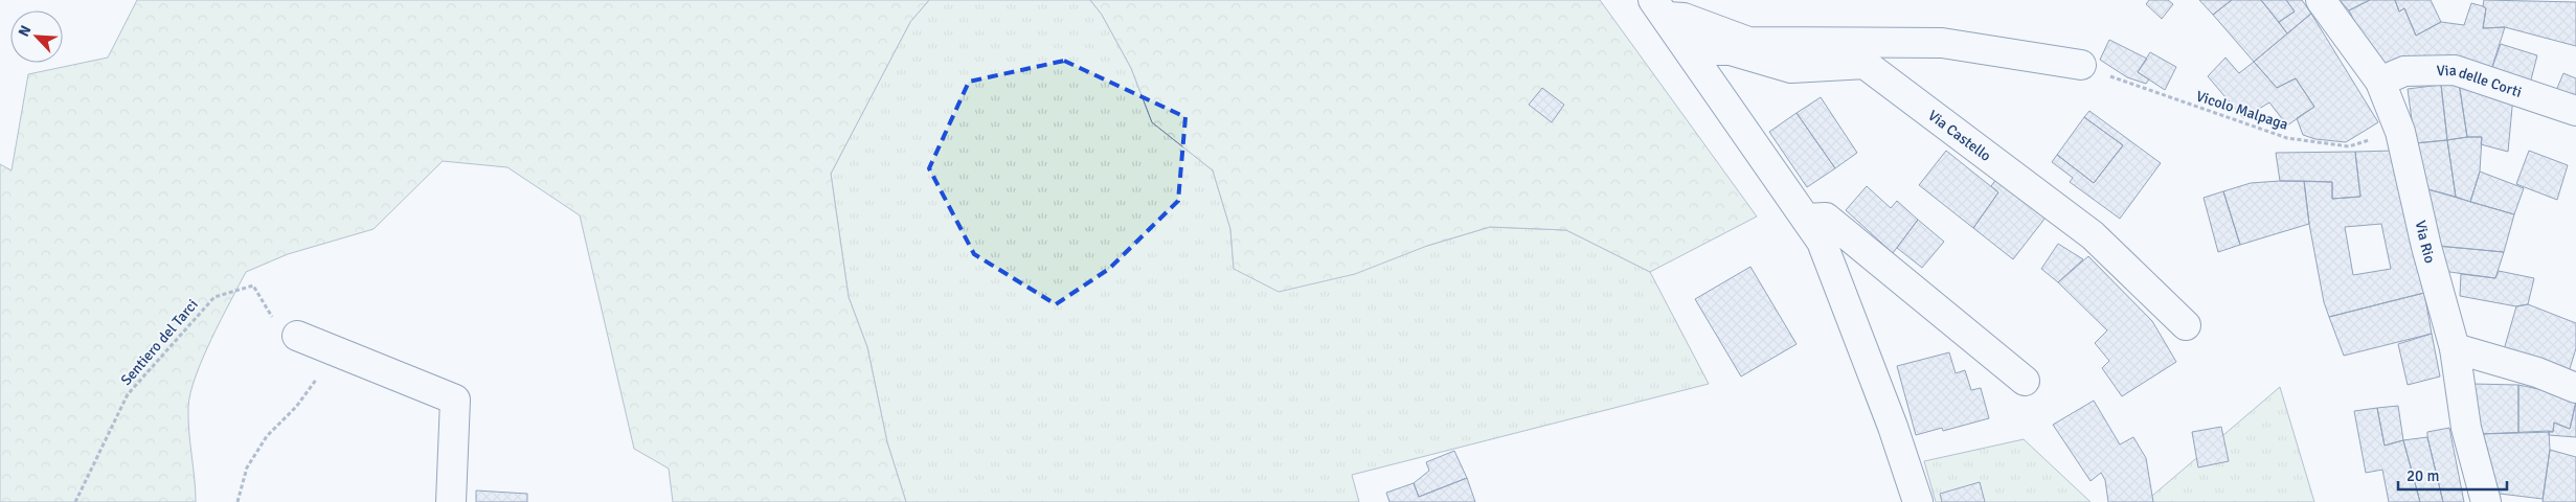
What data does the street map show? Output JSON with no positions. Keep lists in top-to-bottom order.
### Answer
{
  "streets": {
    "street": ["Via delle Corti", "Via Castello", "Via Rio"],
    "path": ["Vicolo Malpaga", "Sentiero del Tarci"]
  },
  "crossings": [
    ["Via delle Corti", "Via Rio"],
    ["Vicolo Malpaga", "Via Rio"]
  ],
  "scale_bar": "20 m",
  "north": "top left"
}
